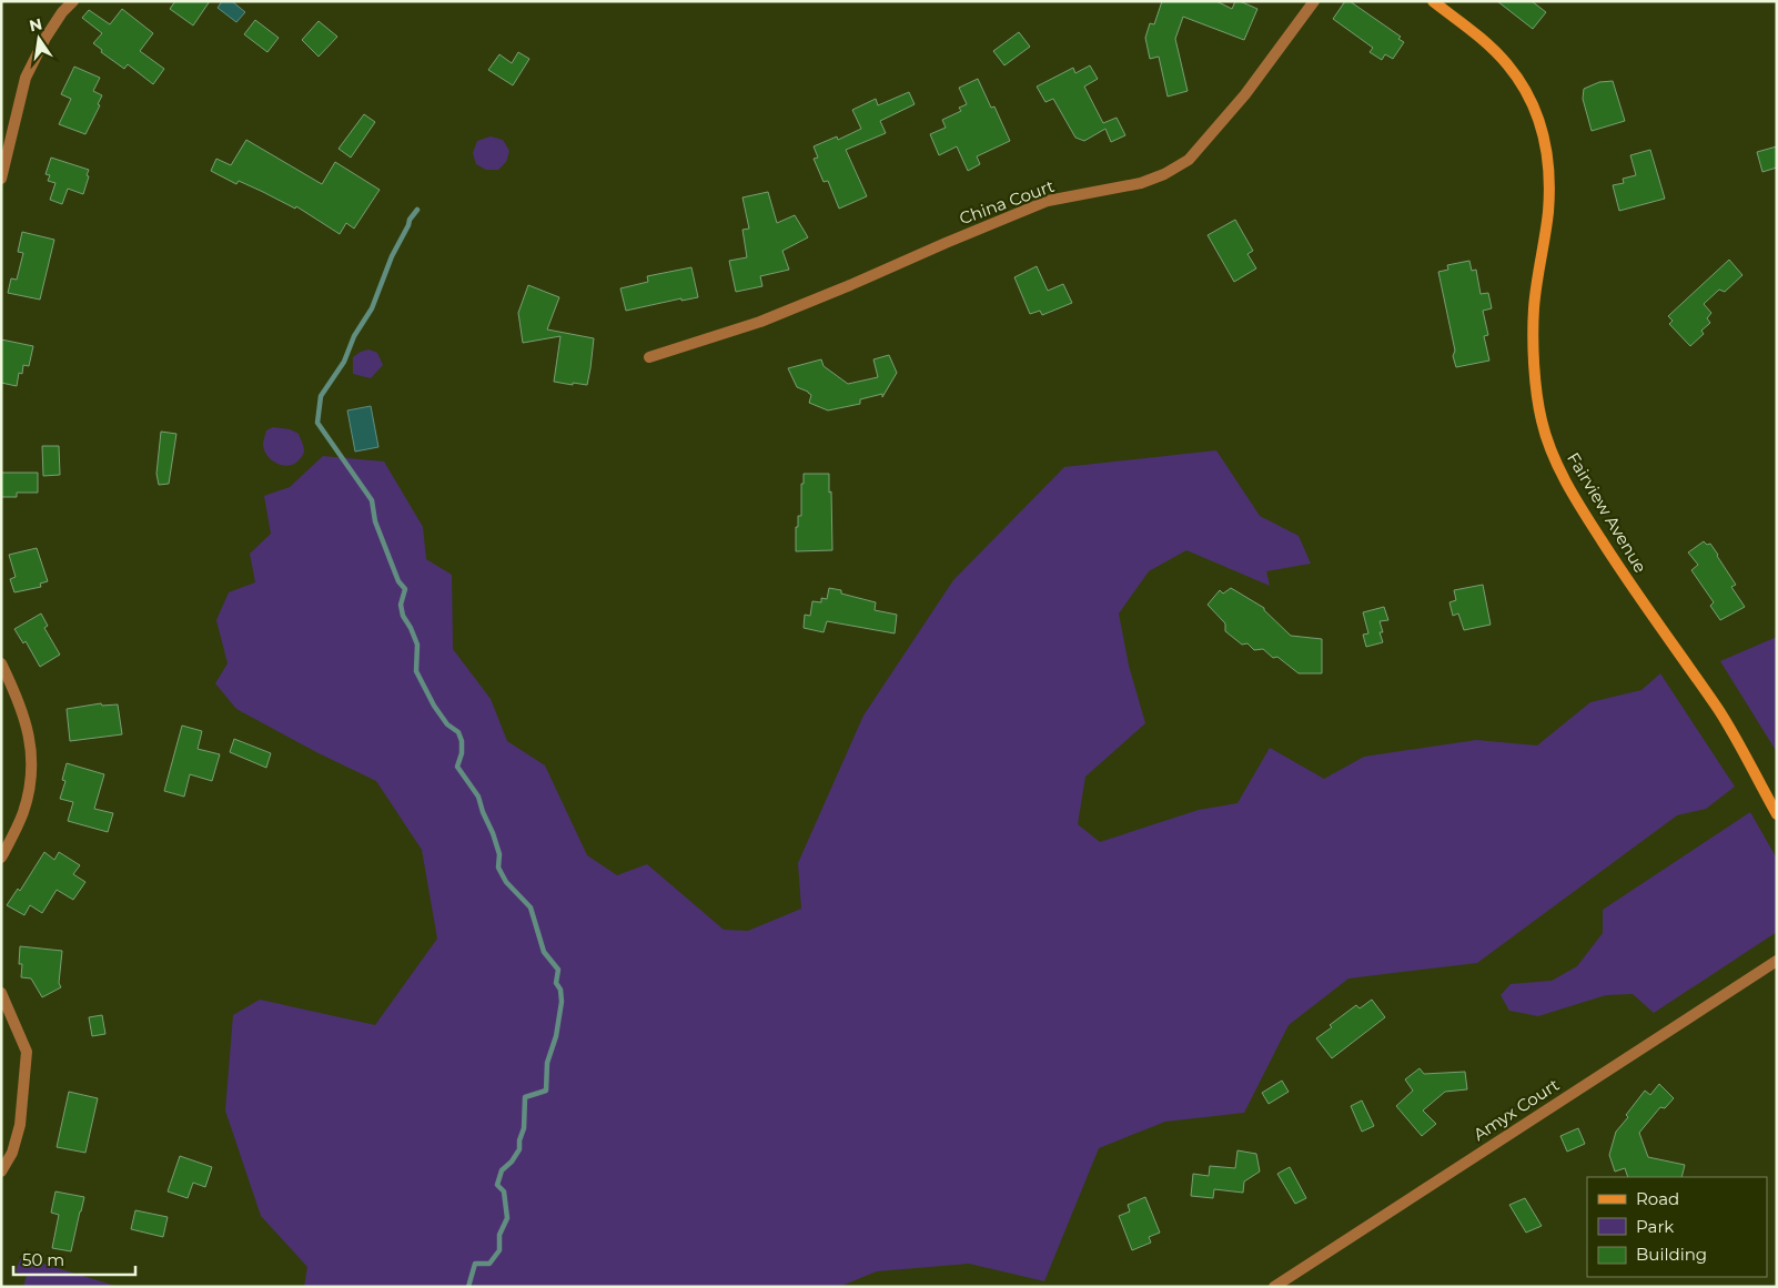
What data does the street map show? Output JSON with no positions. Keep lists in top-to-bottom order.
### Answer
{
  "streets": {
    "main road": ["Fairview Avenue"],
    "street": ["China Court", "Amyx Court"]
  },
  "legend": ["Road", "Park", "Building"],
  "scale_bar": "50 m",
  "north": "top"
}
